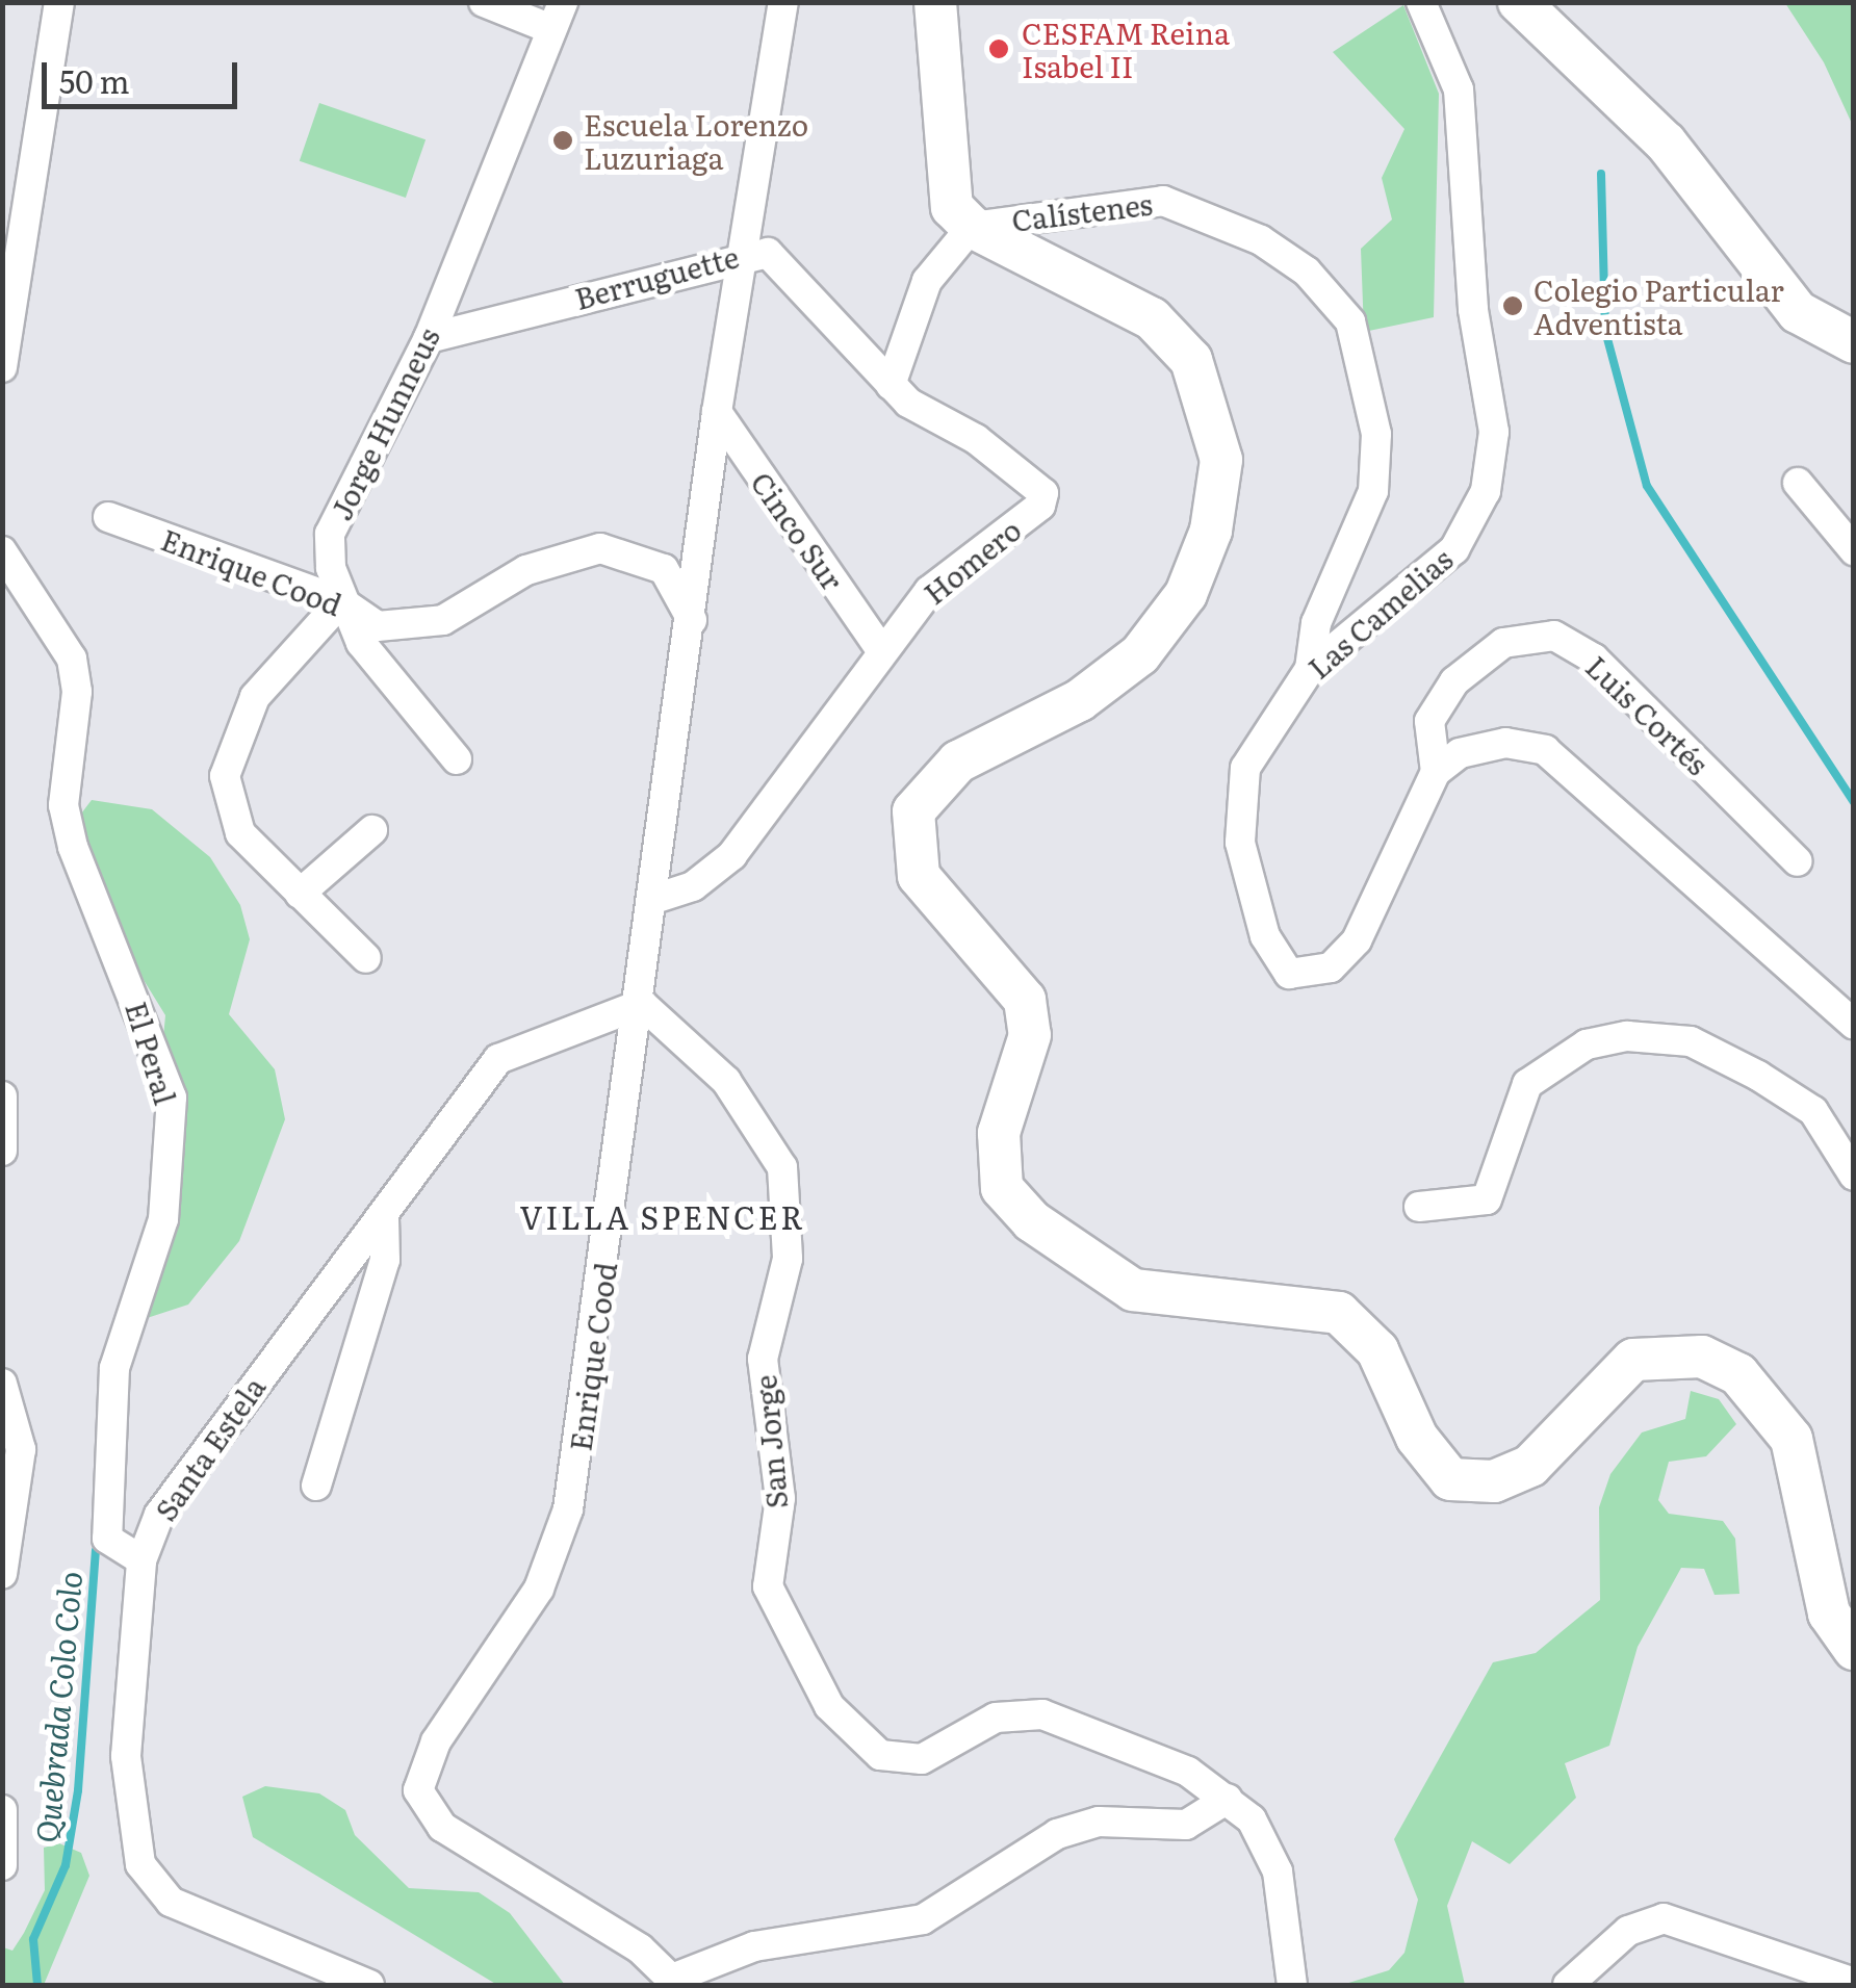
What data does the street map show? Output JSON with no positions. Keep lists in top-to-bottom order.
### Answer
{
  "streets": {
    "street": [
      "Calístenes",
      "Berruguette",
      "Jorge Hunneus",
      "Cinco Sur",
      "Homero",
      "Enrique Cood",
      "Las Camelias",
      "Luis Cortés",
      "El Peral",
      "San Jorge",
      "Santa Estela"
    ]
  },
  "crossings": [
    ["Calístenes", "Las Camelias"],
    ["Berruguette", "Jorge Hunneus"],
    ["Berruguette", "Homero"],
    ["Jorge Hunneus", "Enrique Cood"],
    ["Cinco Sur", "Homero"],
    ["Homero", "Enrique Cood"],
    ["Enrique Cood", "San Jorge"],
    ["Enrique Cood", "Santa Estela"],
    ["Las Camelias", "Luis Cortés"],
    ["El Peral", "Santa Estela"],
    ["San Jorge", "Santa Estela"]
  ],
  "districts": ["VILLA SPENCER"],
  "water": ["Quebrada Colo Colo"],
  "places": ["CESFAM Reina Isabel II", "Escuela Lorenzo Luzuriaga", "Colegio Particular Adventista"],
  "scale_bar": "50 m"
}
